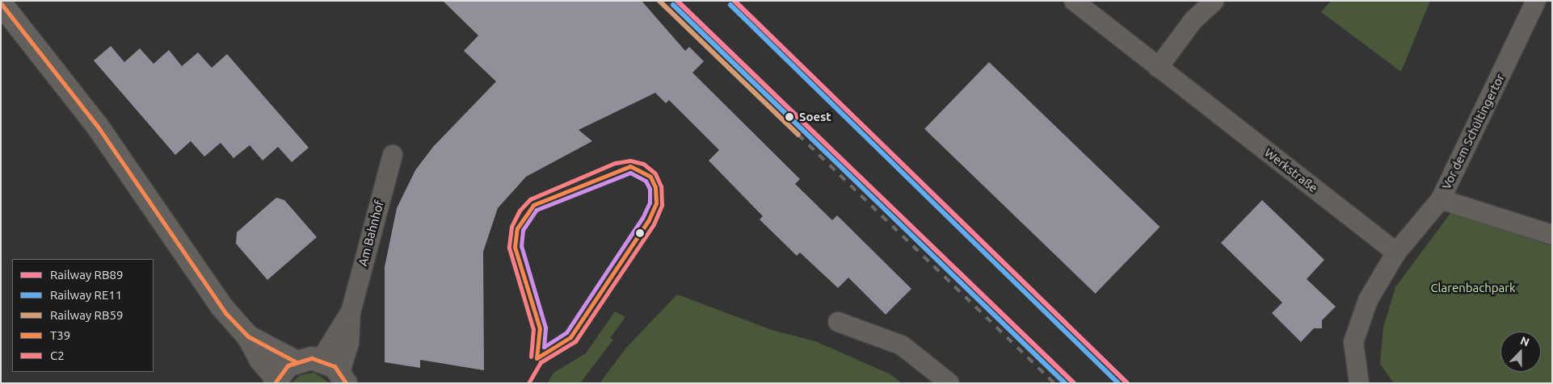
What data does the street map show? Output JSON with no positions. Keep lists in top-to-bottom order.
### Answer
{
  "streets": {
    "street": ["Vor dem Schültingertor", "Werkstraße", "Am Bahnhof"]
  },
  "crossings": [
    ["Vor dem Schültingertor", "Werkstraße"]
  ],
  "parks": ["Clarenbachpark"],
  "places": ["Soest"],
  "lines": [
    "rail line RB89",
    "rail line RB59",
    "transit line T39",
    "rail line RE11",
    "transit line C2"
  ],
  "legend": [
    "Railway RB89",
    "Railway RE11",
    "Railway RB59",
    "T39",
    "C2"
  ],
  "north": "top"
}
